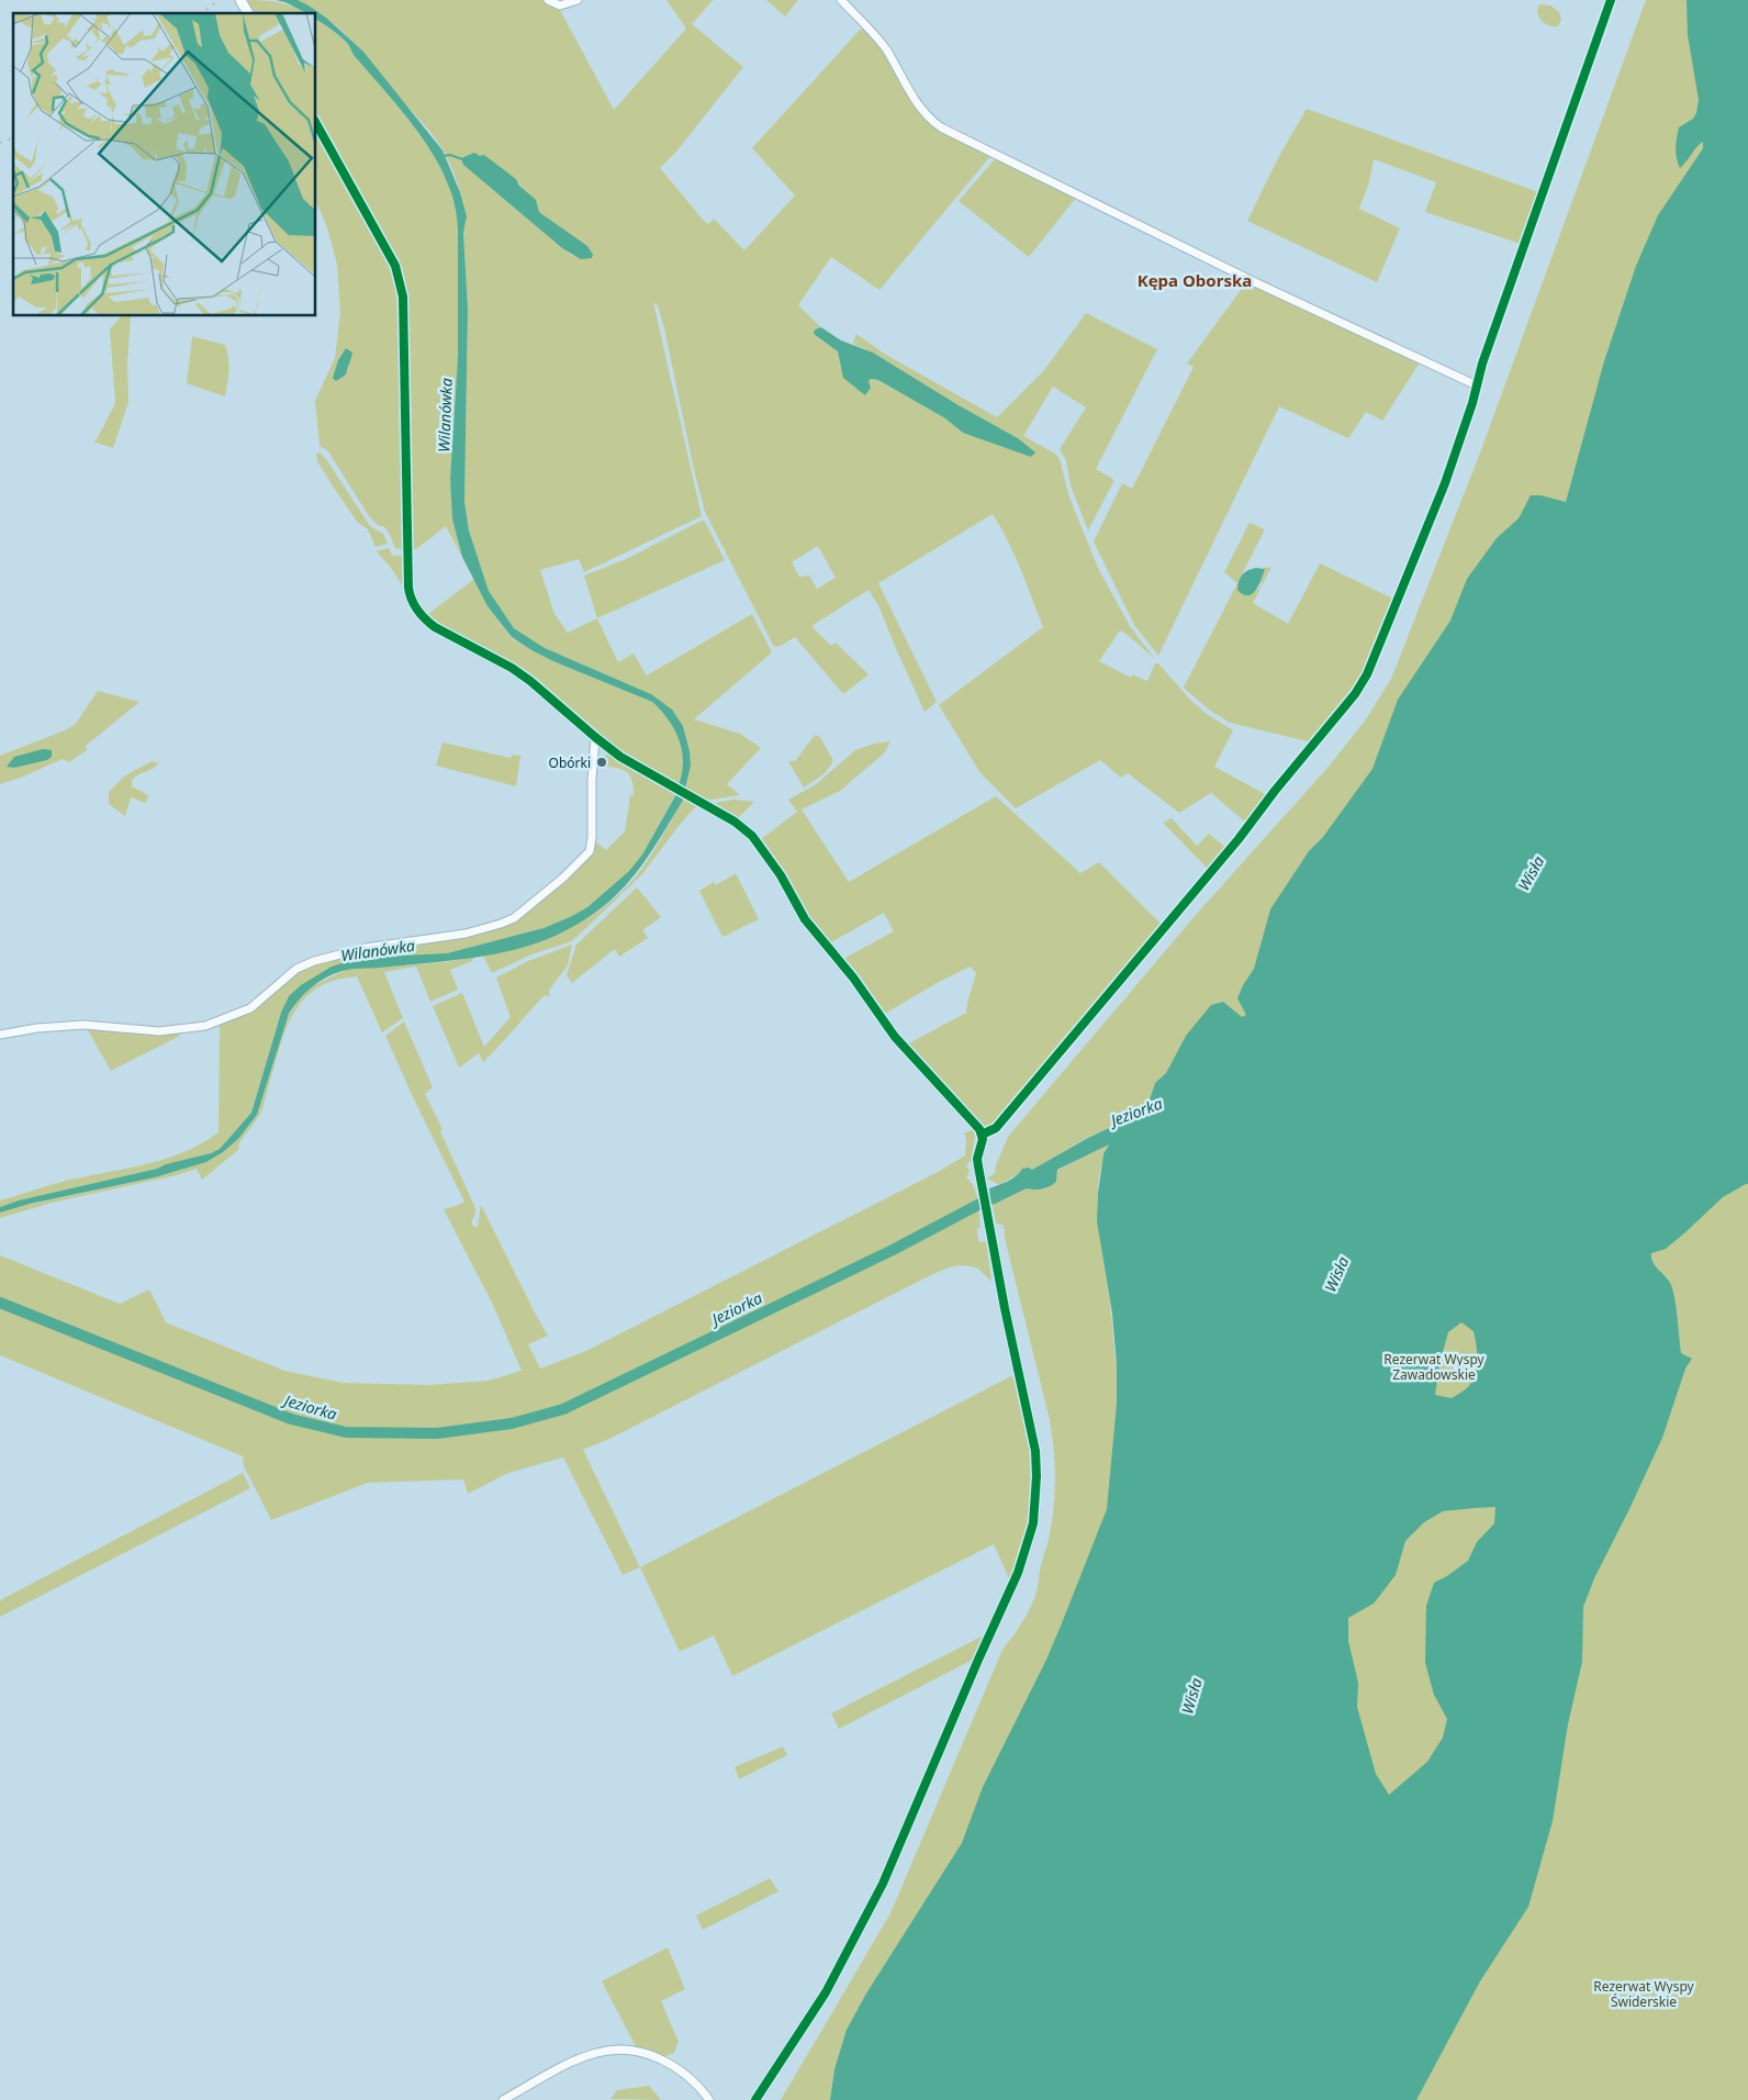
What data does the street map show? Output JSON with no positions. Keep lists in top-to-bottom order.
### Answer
{
  "districts": ["Kępa Oborska"],
  "water": ["Wilanówka", "Wisła", "Jeziorka"],
  "parks": ["Rezerwat Wyspy Zawadowskie", "Rezerwat Wyspy Świderskie"],
  "places": ["Obórki"]
}
